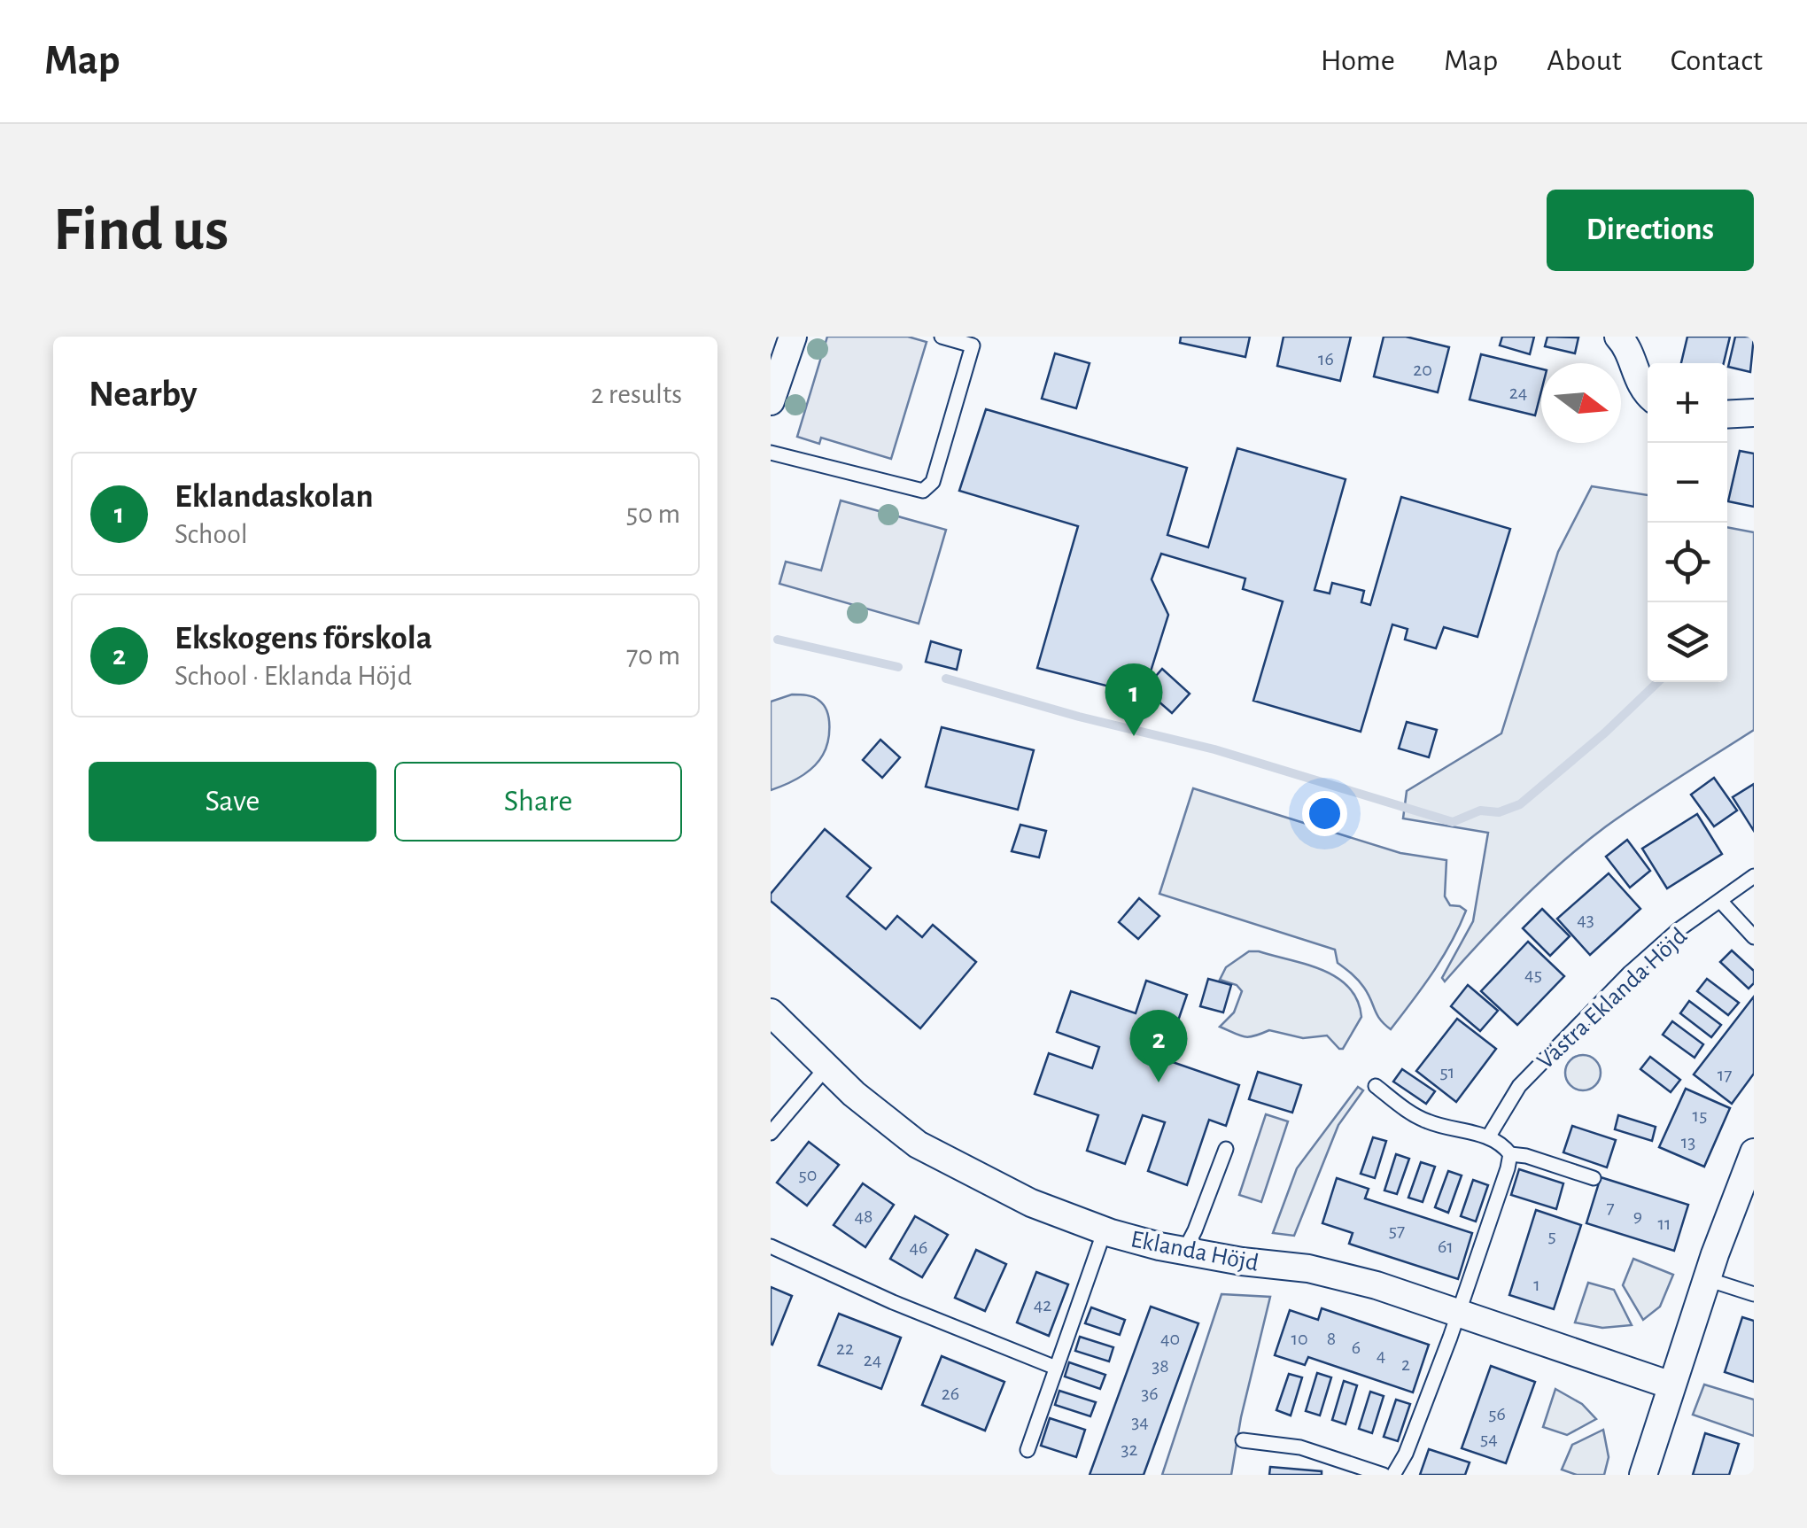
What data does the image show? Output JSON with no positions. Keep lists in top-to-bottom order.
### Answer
{
  "streets": {
    "street": ["Eklanda Höjd"],
    "lane": ["Västra Eklanda Höjd"]
  },
  "house_numbers": [
    "16",
    "20",
    "24",
    "43",
    "45",
    "51",
    "17",
    "15",
    "13",
    "50",
    "7",
    "9",
    "48",
    "11",
    "57",
    "5",
    "61",
    "46",
    "1",
    "42",
    "40",
    "10",
    "8",
    "6",
    "22",
    "4",
    "24",
    "2",
    "38",
    "26",
    "36",
    "56",
    "34",
    "54",
    "32"
  ],
  "north": "right",
  "page": {
    "header": "Map",
    "nav": [
      "Home",
      "Map",
      "About",
      "Contact"
    ],
    "buttons": [
      "Directions",
      ["Save", "Share"]
    ],
    "title": "Find us",
    "heading": ["Nearby", "2 results"],
    "map_buttons": ["+", "−"],
    "list": [
      {
        "mark": "1",
        "name": "Eklandaskolan",
        "note": "School",
        "value": "50 m"
      },
      {
        "mark": "2",
        "name": "Ekskogens förskola",
        "note": "School · Eklanda Höjd",
        "value": "70 m"
      }
    ],
    "pins": ["1", "2"]
  }
}
